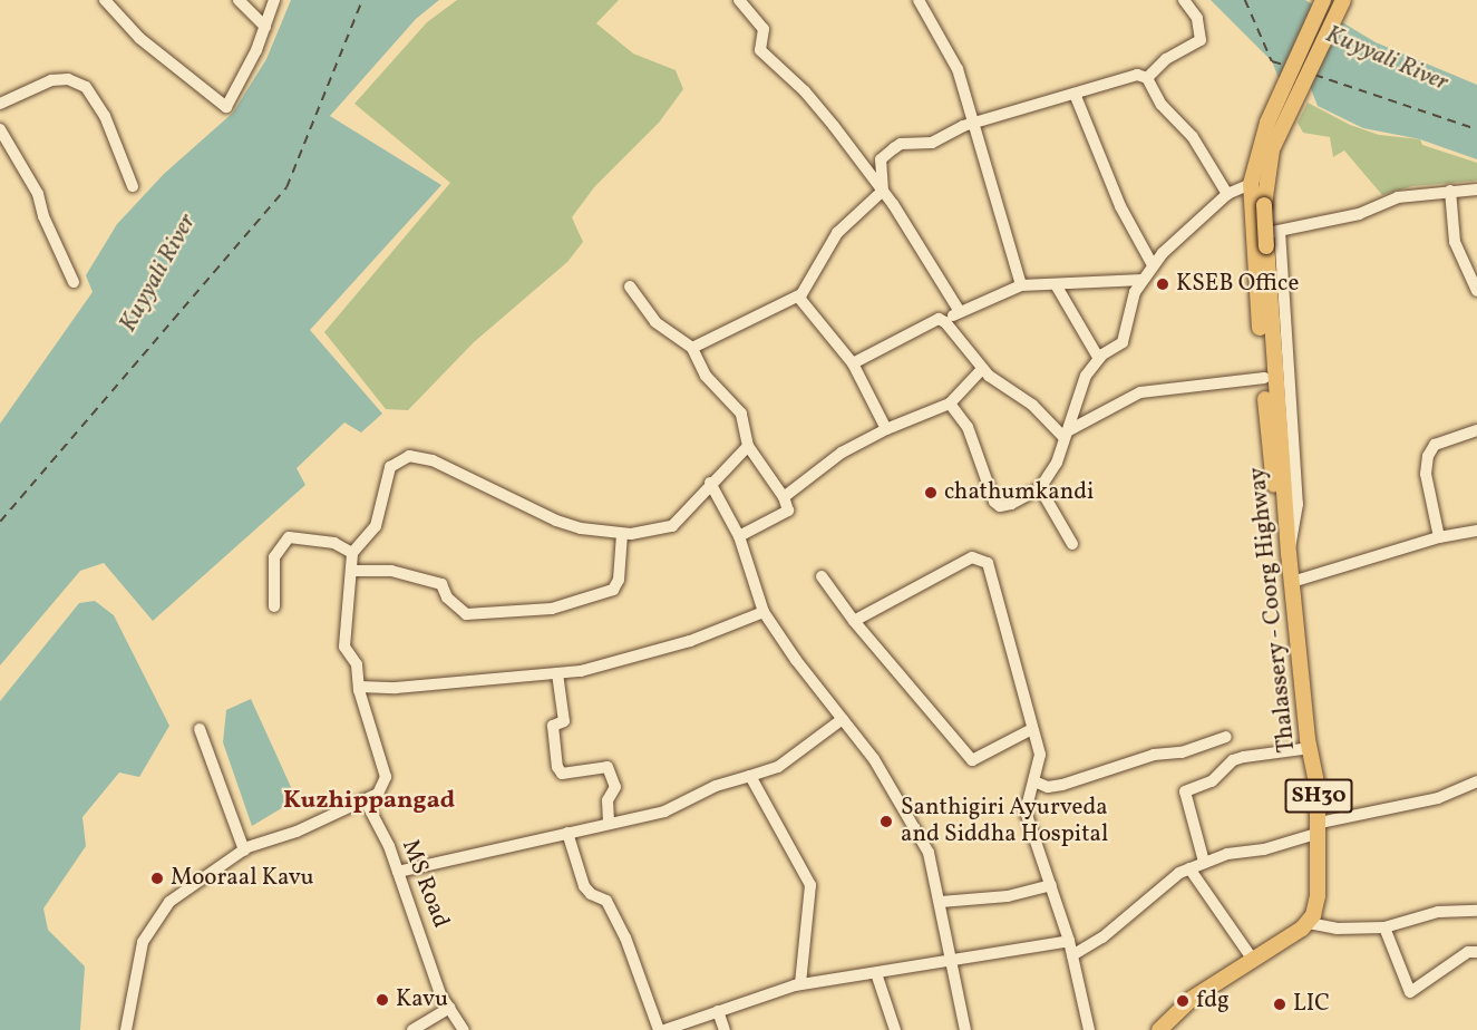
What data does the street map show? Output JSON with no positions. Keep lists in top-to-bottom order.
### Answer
{
  "streets": {
    "main road": ["Thalassery - Coorg Highway", "SH30"],
    "street": ["MS Road"]
  },
  "crossings": [
    ["Thalassery - Coorg Highway", "SH30"]
  ],
  "districts": ["Kuzhippangad"],
  "water": ["Kuyyali River"],
  "places": [
    "KSEB Office",
    "chathumkandi",
    "Santhigiri Ayurveda and Siddha Hospital",
    "Mooraal Kavu",
    "Kavu",
    "fdg",
    "LIC"
  ]
}
